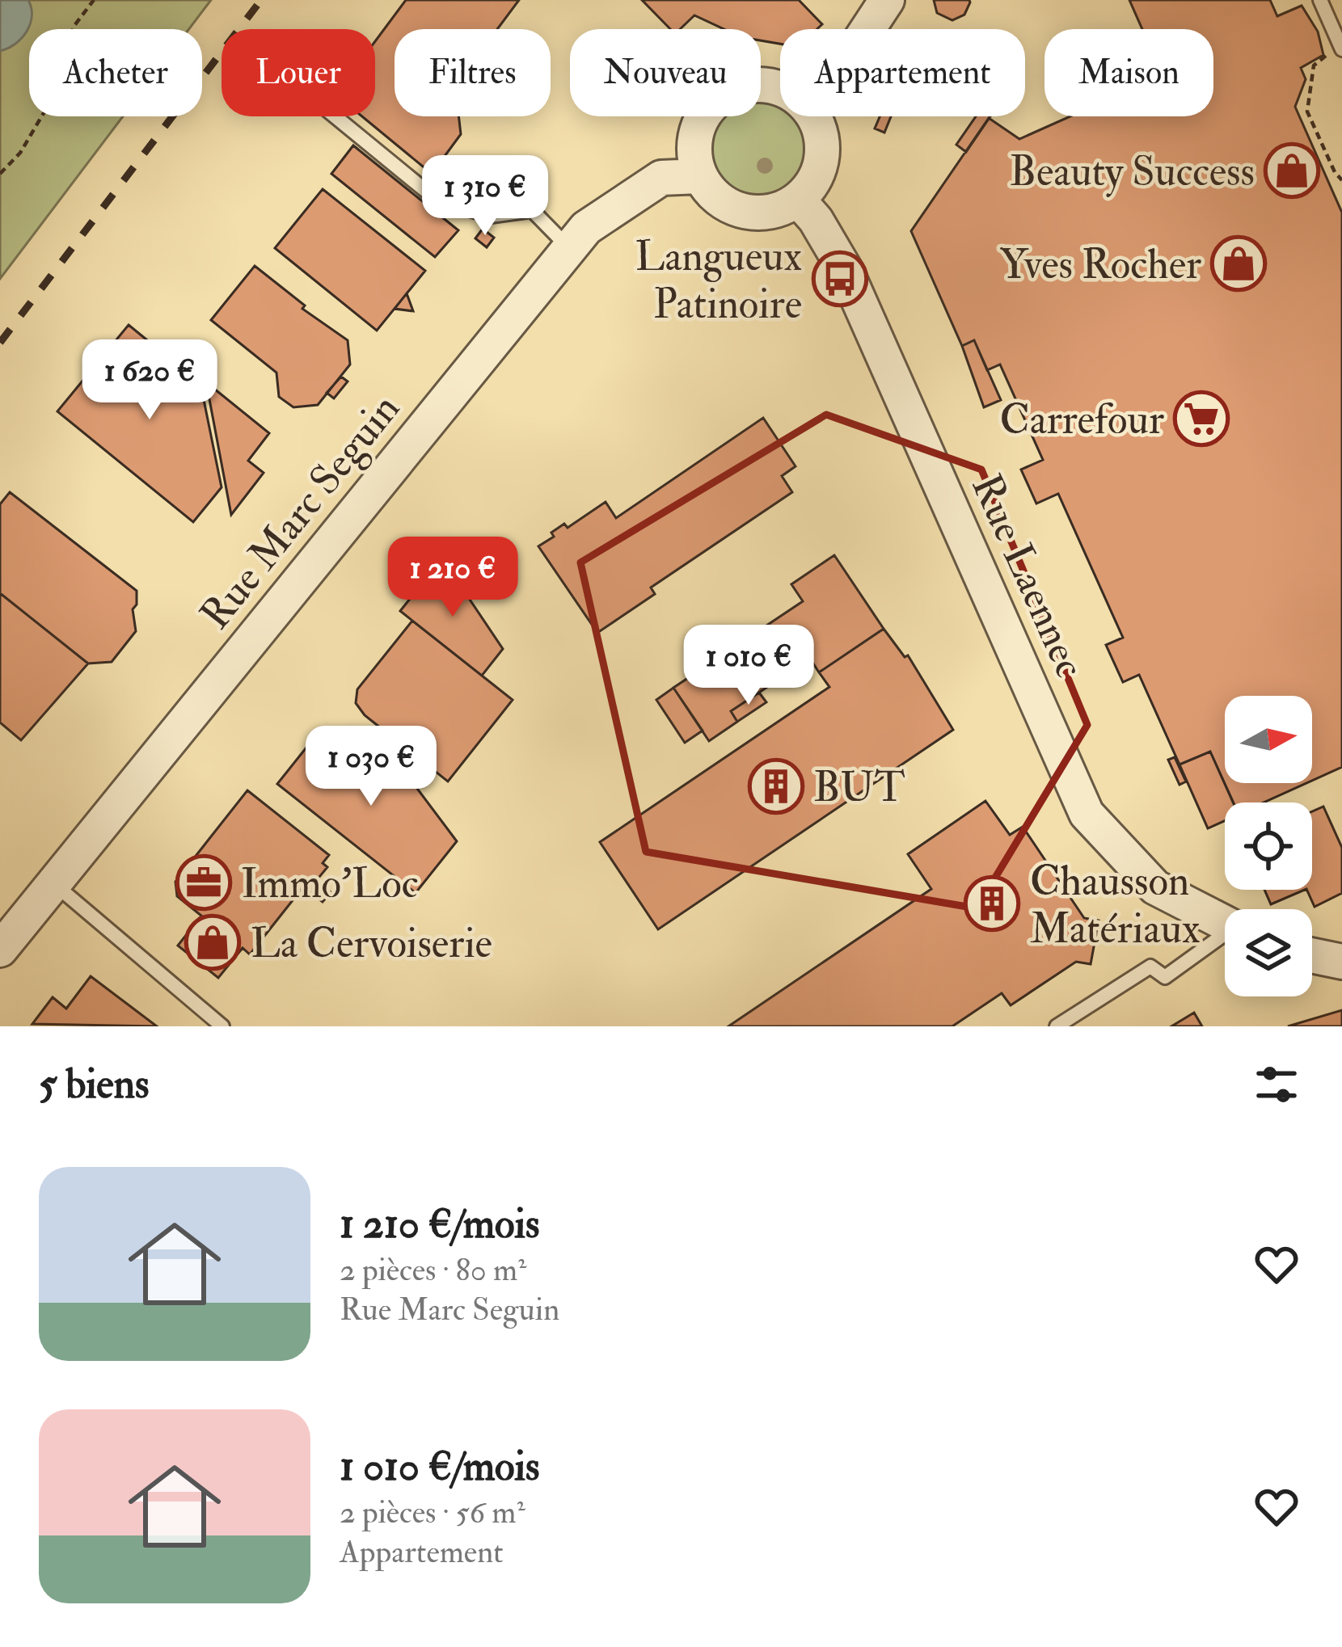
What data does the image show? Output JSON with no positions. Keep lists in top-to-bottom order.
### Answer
{
  "streets": {
    "street": ["Rue Marc Seguin", "Rue Laennec"]
  },
  "places": {
    "shop": ["Beauty Success", "Yves Rocher", "La Cervoiserie"],
    "bus stop": ["Langueux Patinoire"],
    "supermarket": ["Carrefour"],
    "building": ["BUT", "Chausson Matériaux"],
    "office": ["Immo'Loc"]
  },
  "north": "right",
  "page": {
    "chip": [
      "Acheter",
      "Louer",
      "Filtres",
      "Nouveau",
      "Appartement",
      "Maison"
    ],
    "price": [
      "1 310 €",
      "1 620 €",
      "1 210 €",
      "1 010 €",
      "1 030 €"
    ],
    "heading": "5 biens",
    "list": [
      {
        "name": "1 210 €/mois",
        "note": "2 pièces · 80 m² · Rue Marc Seguin"
      },
      {
        "name": "1 010 €/mois",
        "note": "2 pièces · 56 m² · Appartement"
      }
    ]
  }
}
